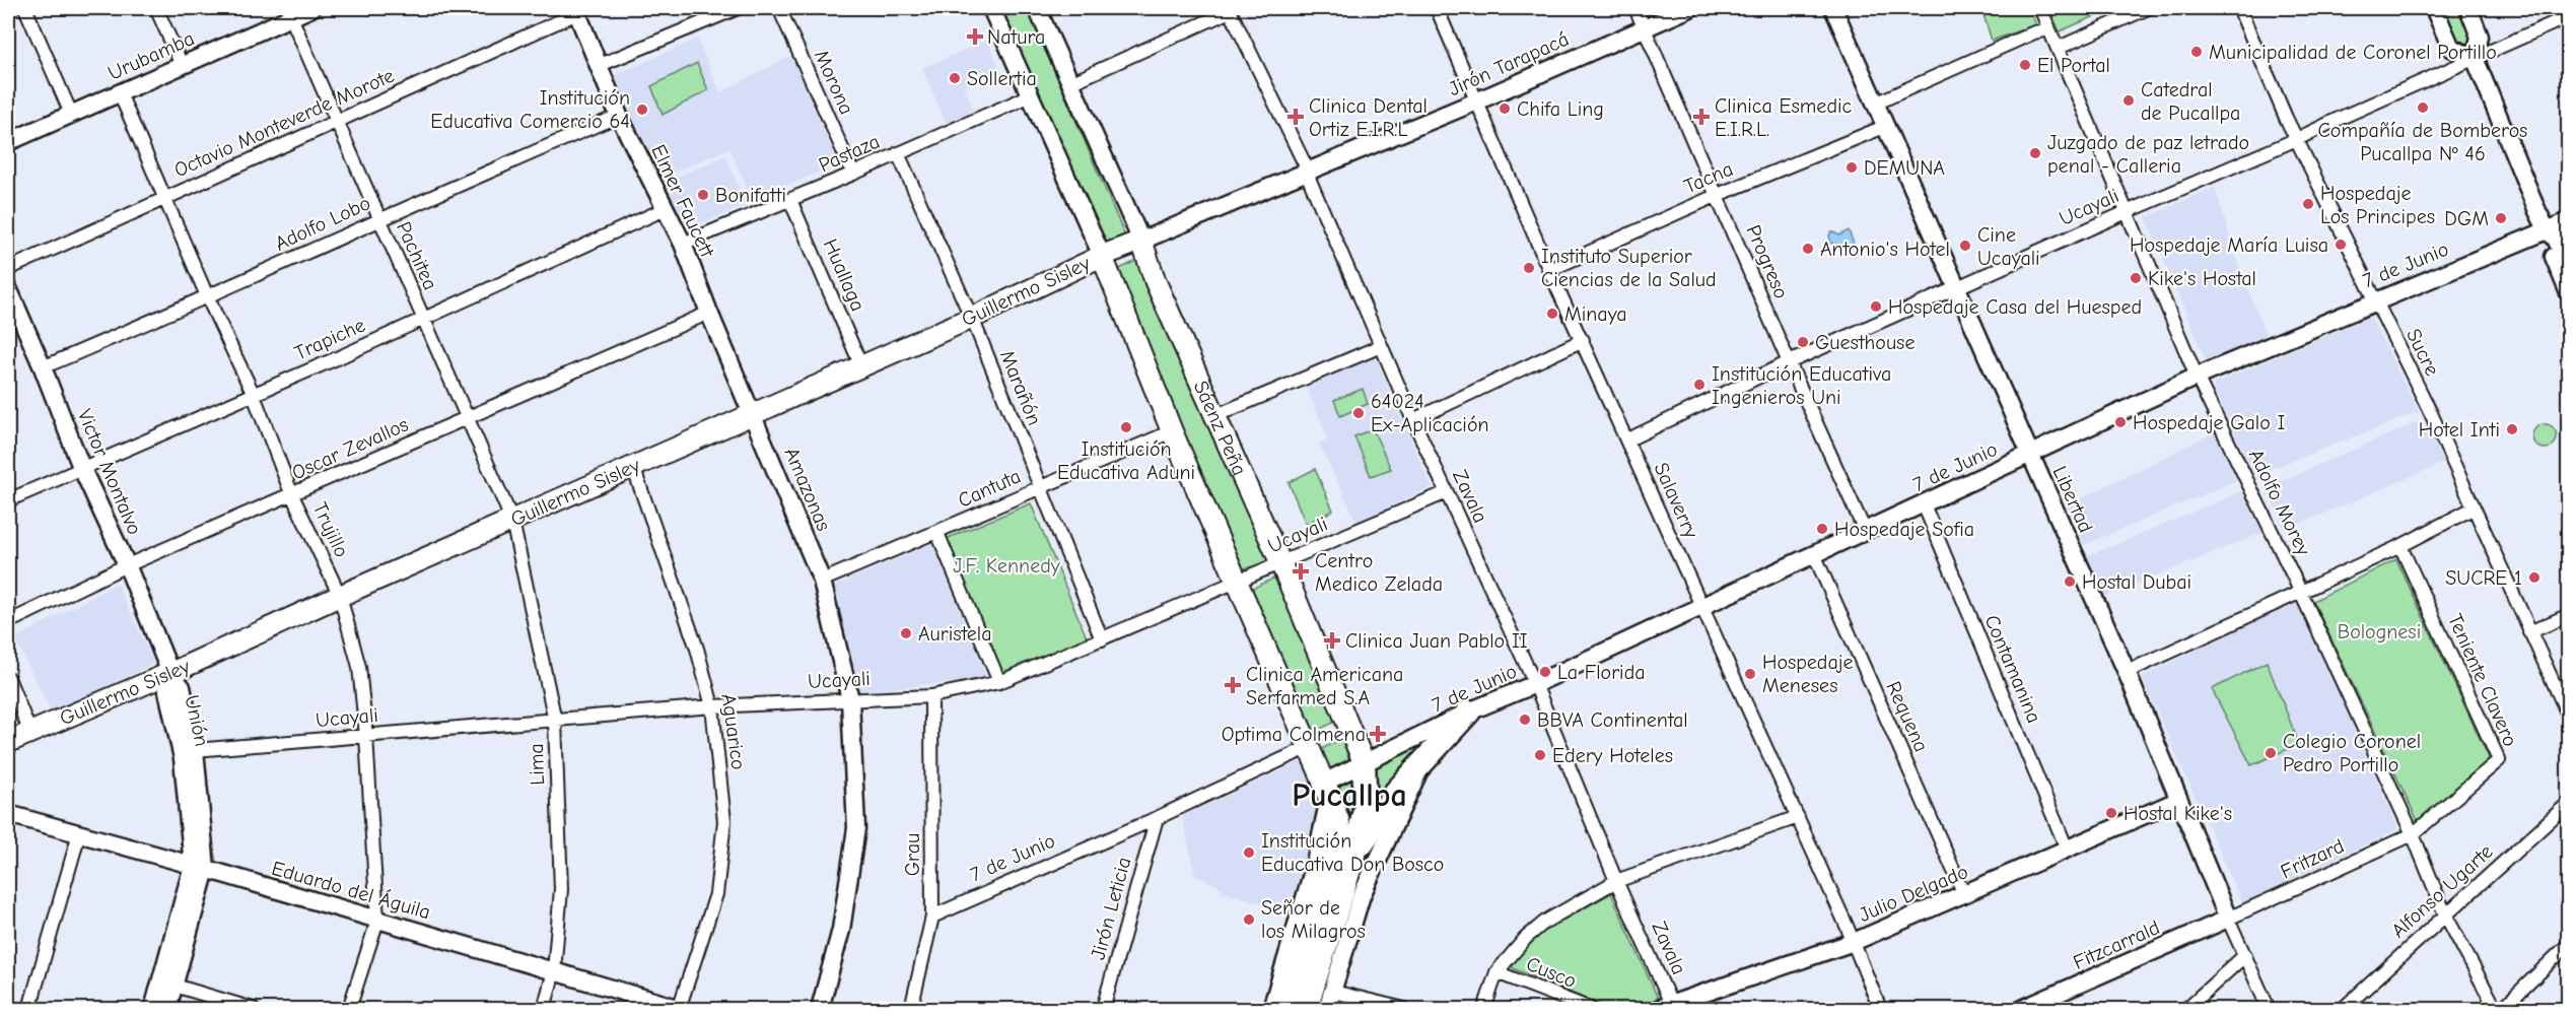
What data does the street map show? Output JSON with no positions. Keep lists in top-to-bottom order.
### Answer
{
  "streets": {
    "highway": ["Sáenz Peña"],
    "main road": ["Guillermo Sisley"],
    "street": [
      "Urubamba",
      "Jirón Tarapacá",
      "Morona",
      "Octavio Monteverde Morote",
      "Pastaza",
      "Tacna",
      "Elmer Faucett",
      "Ucayali",
      "Adolfo Lobo",
      "Pachitea",
      "Progreso",
      "7 de Junio",
      "Huallaga",
      "Trapiche",
      "Sucre",
      "Marañón",
      "Oscar Zevallos",
      "Victor Montalvo",
      "Cantuta",
      "Amazonas",
      "Zavala",
      "Libertad",
      "Salaverry",
      "Adolfo Morey",
      "Trujillo",
      "Contamanina",
      "Teniente Clavero",
      "Requena",
      "Unión",
      "Aguarico",
      "Lima",
      "Grau",
      "Fritzard",
      "Eduardo del Águila",
      "Alfonso Ugarte",
      "Julio Delgado",
      "Jirón Leticia",
      "Fitzcarrald",
      "Cusco"
    ]
  },
  "crossings": [
    ["Urubamba", "Pachitea"],
    ["Urubamba", "Trujillo"],
    ["Jirón Tarapacá", "Progreso"],
    ["Jirón Tarapacá", "Guillermo Sisley"],
    ["Jirón Tarapacá", "Sáenz Peña"],
    ["Jirón Tarapacá", "Zavala"],
    ["Jirón Tarapacá", "Salaverry"],
    ["Morona", "Pastaza"],
    ["Octavio Monteverde Morote", "Elmer Faucett"],
    ["Octavio Monteverde Morote", "Pachitea"],
    ["Octavio Monteverde Morote", "Trujillo"],
    ["Pastaza", "Elmer Faucett"],
    ["Pastaza", "Huallaga"],
    ["Pastaza", "Marañón"],
    ["Tacna", "Progreso"],
    ["Tacna", "Libertad"],
    ["Tacna", "Salaverry"],
    ["Elmer Faucett", "Adolfo Lobo"],
    ["Elmer Faucett", "Guillermo Sisley"],
    ["Elmer Faucett", "Trapiche"],
    ["Elmer Faucett", "Oscar Zevallos"],
    ["Elmer Faucett", "Amazonas"],
    ["Ucayali", "Progreso"],
    ["Ucayali", "Sucre"],
    ["Ucayali", "Marañón"],
    ["Ucayali", "Sáenz Peña"],
    ["Ucayali", "Amazonas"],
    ["Ucayali", "Zavala"],
    ["Ucayali", "Libertad"],
    ["Ucayali", "Salaverry"],
    ["Ucayali", "Adolfo Morey"],
    ["Ucayali", "Trujillo"],
    ["Ucayali", "Unión"],
    ["Ucayali", "Aguarico"],
    ["Ucayali", "Lima"],
    ["Ucayali", "Grau"],
    ["Adolfo Lobo", "Pachitea"],
    ["Adolfo Lobo", "Victor Montalvo"],
    ["Adolfo Lobo", "Trujillo"],
    ["Pachitea", "Guillermo Sisley"],
    ["Pachitea", "Trapiche"],
    ["Pachitea", "Oscar Zevallos"],
    ["Pachitea", "Lima"],
    ["Progreso", "7 de Junio"],
    ["7 de Junio", "Sucre"],
    ["7 de Junio", "Sáenz Peña"],
    ["7 de Junio", "Zavala"],
    ["7 de Junio", "Libertad"],
    ["7 de Junio", "Salaverry"],
    ["7 de Junio", "Adolfo Morey"],
    ["7 de Junio", "Contamanina"],
    ["7 de Junio", "Requena"],
    ["7 de Junio", "Grau"],
    ["7 de Junio", "Jirón Leticia"],
    ["Huallaga", "Guillermo Sisley"],
    ["Guillermo Sisley", "Marañón"],
    ["Guillermo Sisley", "Sáenz Peña"],
    ["Guillermo Sisley", "Victor Montalvo"],
    ["Guillermo Sisley", "Amazonas"],
    ["Guillermo Sisley", "Trujillo"],
    ["Guillermo Sisley", "Unión"],
    ["Guillermo Sisley", "Aguarico"],
    ["Guillermo Sisley", "Lima"],
    ["Trapiche", "Victor Montalvo"],
    ["Trapiche", "Trujillo"],
    ["Marañón", "Cantuta"],
    ["Oscar Zevallos", "Victor Montalvo"],
    ["Oscar Zevallos", "Trujillo"],
    ["Victor Montalvo", "Unión"],
    ["Cantuta", "Amazonas"],
    ["Zavala", "Julio Delgado"],
    ["Libertad", "Fritzard"],
    ["Libertad", "Julio Delgado"],
    ["Libertad", "Fitzcarrald"],
    ["Salaverry", "Julio Delgado"],
    ["Adolfo Morey", "Teniente Clavero"],
    ["Adolfo Morey", "Fritzard"],
    ["Adolfo Morey", "Alfonso Ugarte"],
    ["Trujillo", "Eduardo del Águila"],
    ["Contamanina", "Julio Delgado"],
    ["Teniente Clavero", "Fritzard"],
    ["Requena", "Julio Delgado"],
    ["Unión", "Eduardo del Águila"],
    ["Aguarico", "Eduardo del Águila"],
    ["Lima", "Eduardo del Águila"],
    ["Fritzard", "Fitzcarrald"]
  ],
  "districts": ["Pucallpa"],
  "parks": ["J.F. Kennedy", "Bolognesi"],
  "places": {
    "health": [
      "Natura",
      "Clinica Dental Ortiz E.I.R.L",
      "Clinica Esmedic E.I.R.L.",
      "Centro Medico Zelada",
      "Clinica Juan Pablo II",
      "Clinica Americana Serfarmed S.A",
      "Optima Colmena"
    ],
    "other": [
      "Municipalidad de Coronel Portillo",
      "El Portal",
      "Sollertia",
      "Catedral de Pucallpa",
      "Compañía de Bomberos Pucallpa Nº 46",
      "Chifa Ling",
      "Institución Educativa Comercio 64",
      "Juzgado de paz letrado penal - Calleria",
      "DEMUNA",
      "Bonifatti",
      "Hospedaje Los Principes",
      "DGM",
      "Hospedaje María Luisa",
      "Cine Ucayali",
      "Antonio's Hotel",
      "Instituto Superior Ciencias de la Salud",
      "Kike's Hostal",
      "Hospedaje Casa del Huesped",
      "Minaya",
      "Guesthouse",
      "Institución Educativa Ingenieros Uni",
      "64024 Ex-Aplicación",
      "Hospedaje Galo I",
      "Institución Educativa Aduni",
      "Hotel Inti",
      "Hospedaje Sofia",
      "SUCRE 1",
      "Hostal Dubai",
      "Auristela",
      "La Florida",
      "Hospedaje Meneses",
      "BBVA Continental",
      "Colegio Coronel Pedro Portillo",
      "Edery Hoteles",
      "Hostal Kike's",
      "Institución Educativa Don Bosco",
      "Señor de los Milagros"
    ]
  }
}
